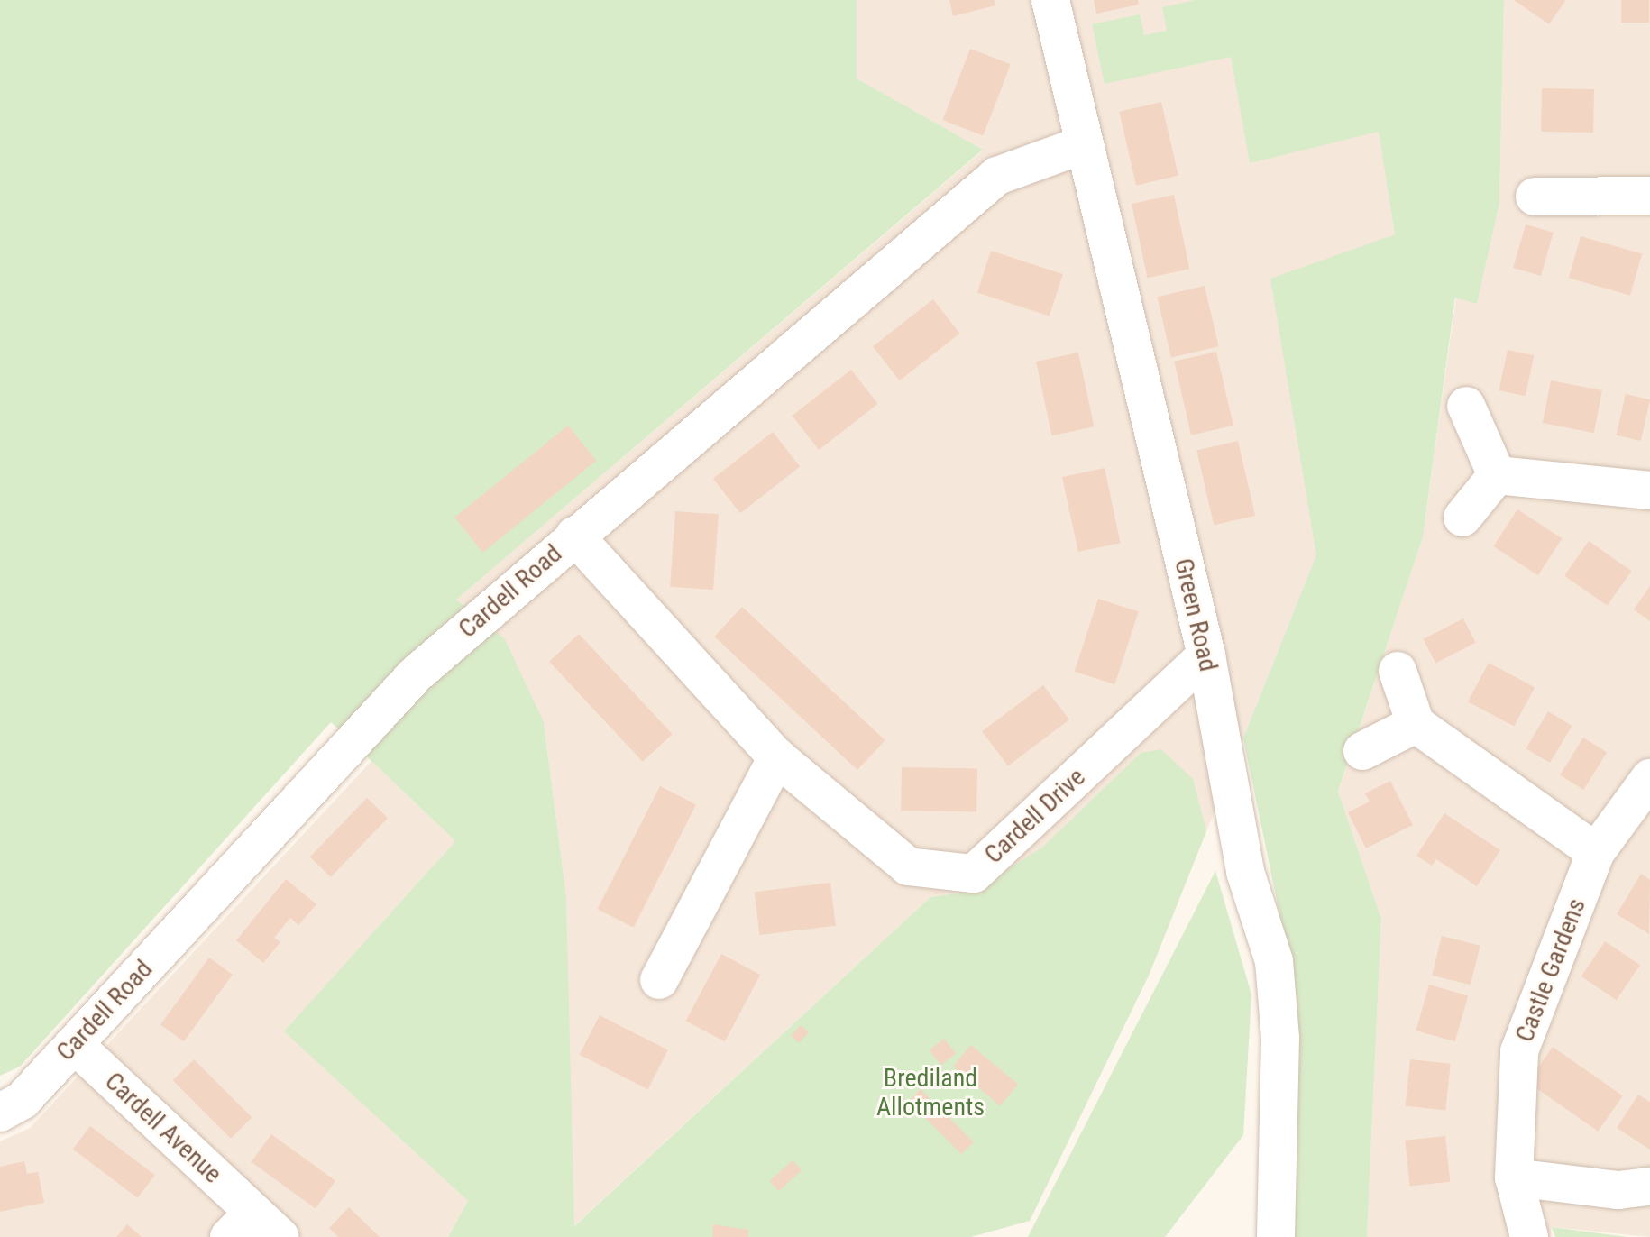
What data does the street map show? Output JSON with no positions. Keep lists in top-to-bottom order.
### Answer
{
  "streets": {
    "street": [
      "Cardell Road",
      "Green Road",
      "Cardell Drive",
      "Castle Gardens",
      "Cardell Avenue"
    ]
  },
  "crossings": [
    ["Cardell Road", "Green Road"],
    ["Cardell Road", "Cardell Drive"],
    ["Cardell Road", "Cardell Avenue"],
    ["Green Road", "Cardell Drive"]
  ],
  "parks": ["Brediland Allotments"]
}
